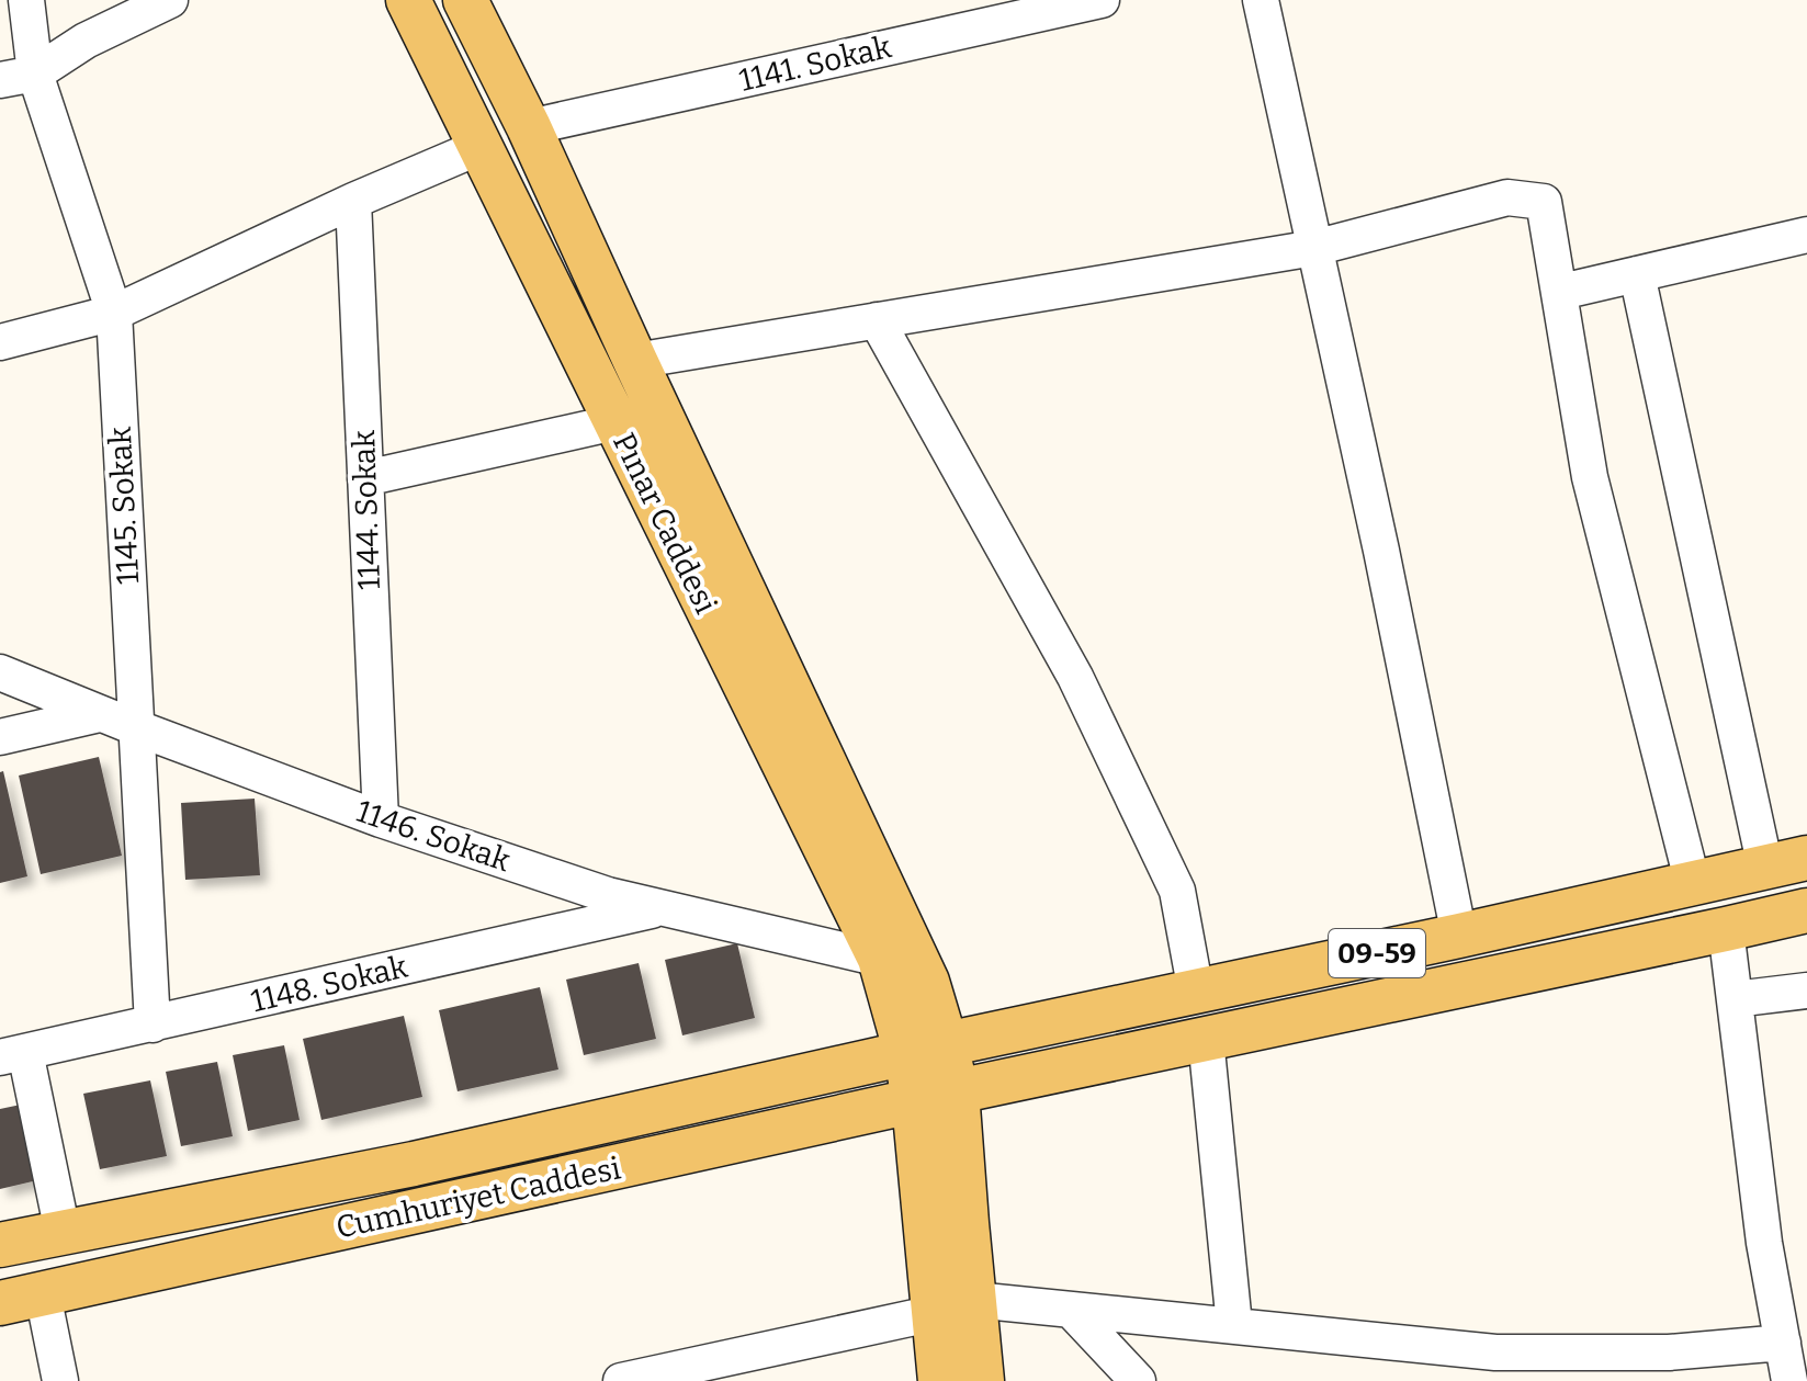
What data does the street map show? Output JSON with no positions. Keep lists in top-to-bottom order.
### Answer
{
  "streets": {
    "main road": ["Pınar Caddesi", "09-59", "Cumhuriyet Caddesi"],
    "street": [
      "1141. Sokak",
      "1145. Sokak",
      "1144. Sokak",
      "1146. Sokak",
      "1148. Sokak"
    ]
  },
  "crossings": [
    ["1141. Sokak", "Pınar Caddesi"],
    ["1145. Sokak", "1146. Sokak"],
    ["1145. Sokak", "1148. Sokak"],
    ["1144. Sokak", "1146. Sokak"],
    ["Pınar Caddesi", "1146. Sokak"],
    ["Pınar Caddesi", "09-59"],
    ["Pınar Caddesi", "Cumhuriyet Caddesi"],
    ["1146. Sokak", "1148. Sokak"],
    ["09-59", "Cumhuriyet Caddesi"]
  ]
}
